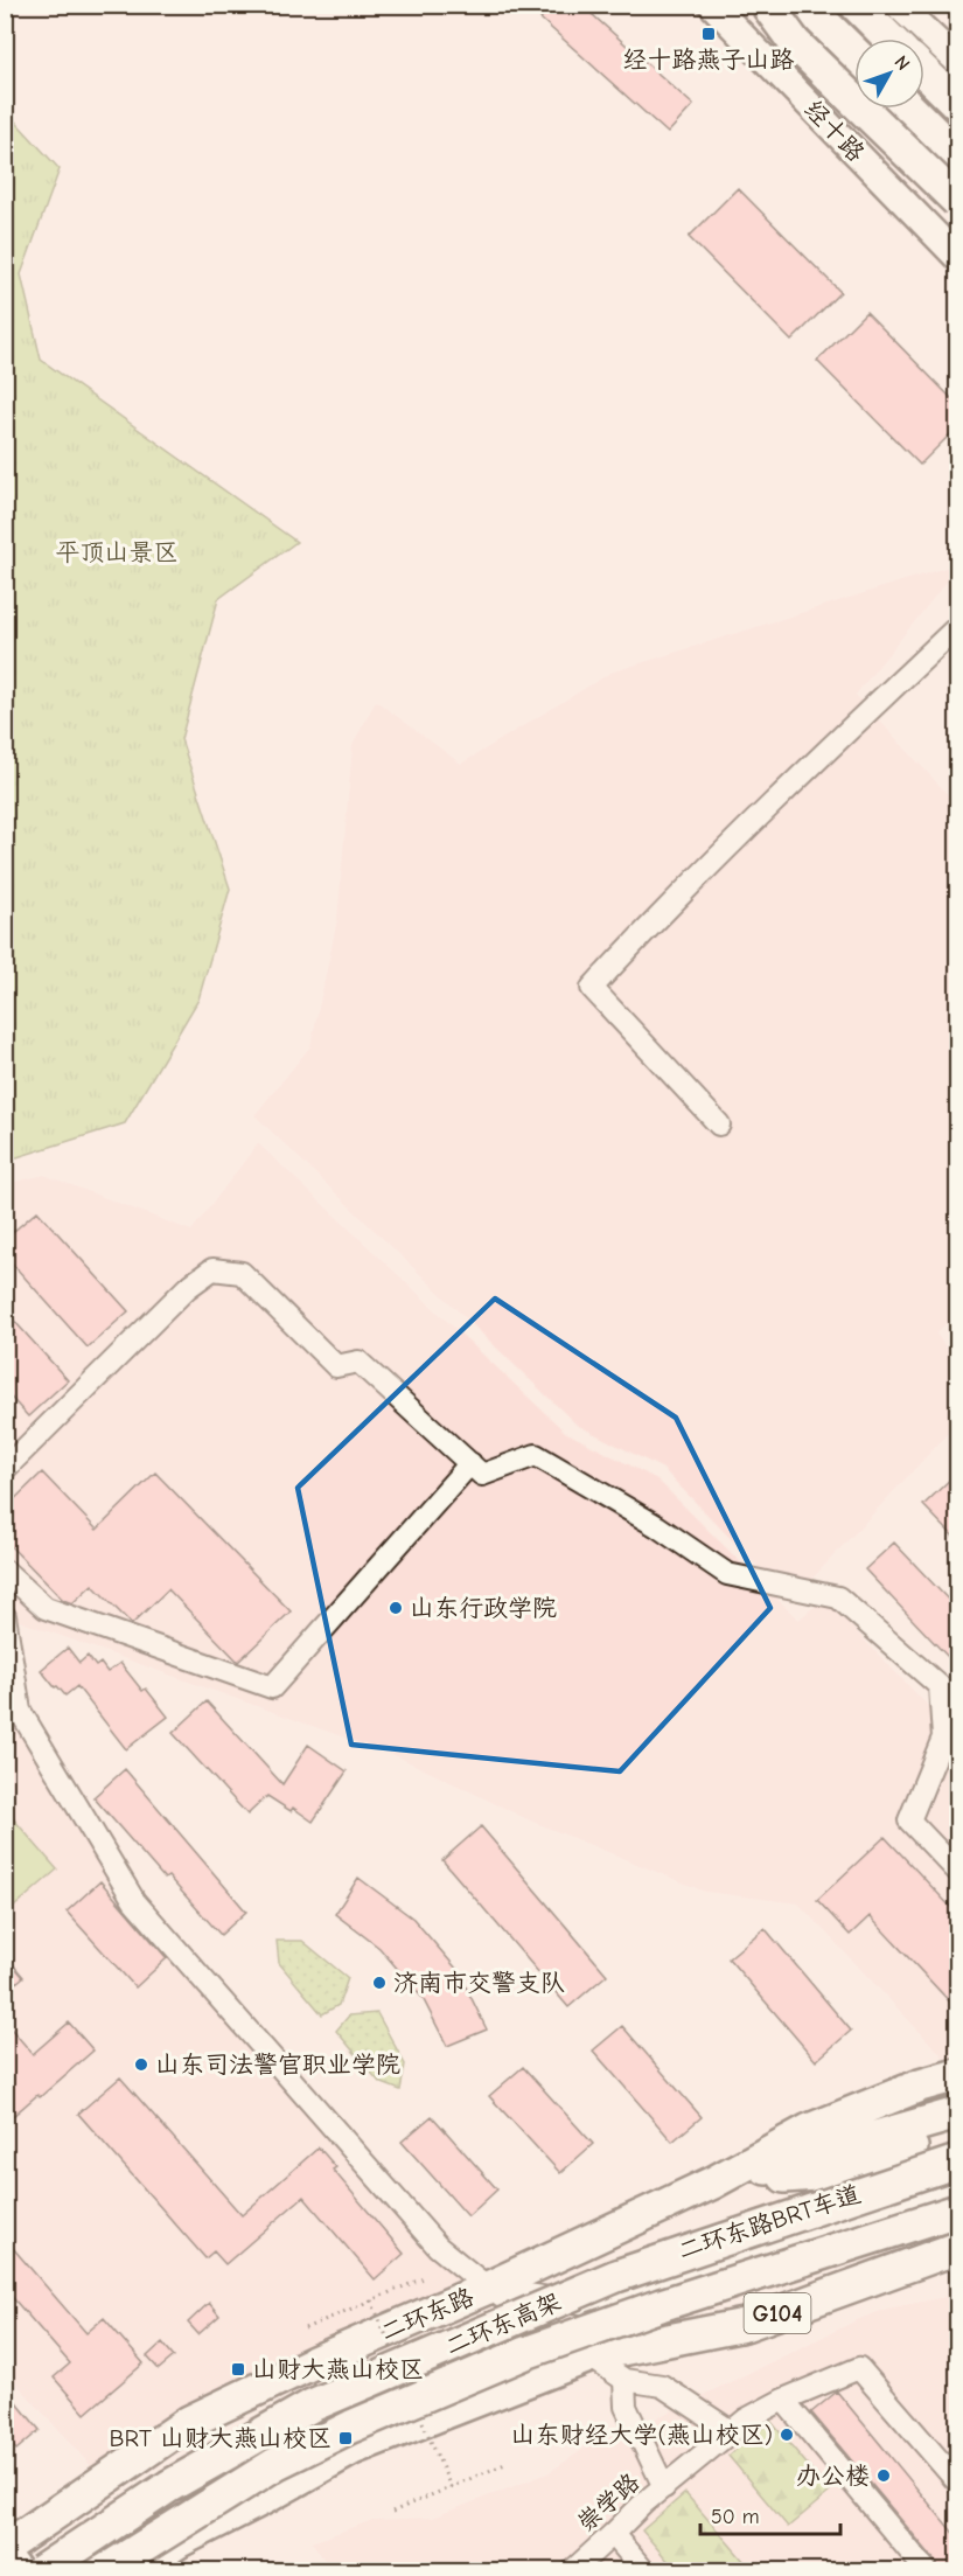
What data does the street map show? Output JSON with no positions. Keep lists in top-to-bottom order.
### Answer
{
  "streets": {
    "highway": ["G104", "二环东路", "二环东高架"],
    "main road": ["经十路"],
    "street": ["二环东路BRT车道", "崇学路"]
  },
  "crossings": [
    ["二环东路BRT车道", "二环东路"]
  ],
  "parks": ["平顶山景区"],
  "places": {
    "transit": ["经十路燕子山路", "山财大燕山校区", "BRT 山财大燕山校区"],
    "other": [
      "山东行政学院",
      "济南市交警支队",
      "山东司法警官职业学院",
      "山东财经大学(燕山校区)",
      "办公楼"
    ]
  },
  "scale_bar": "50 m",
  "north": "top right"
}
